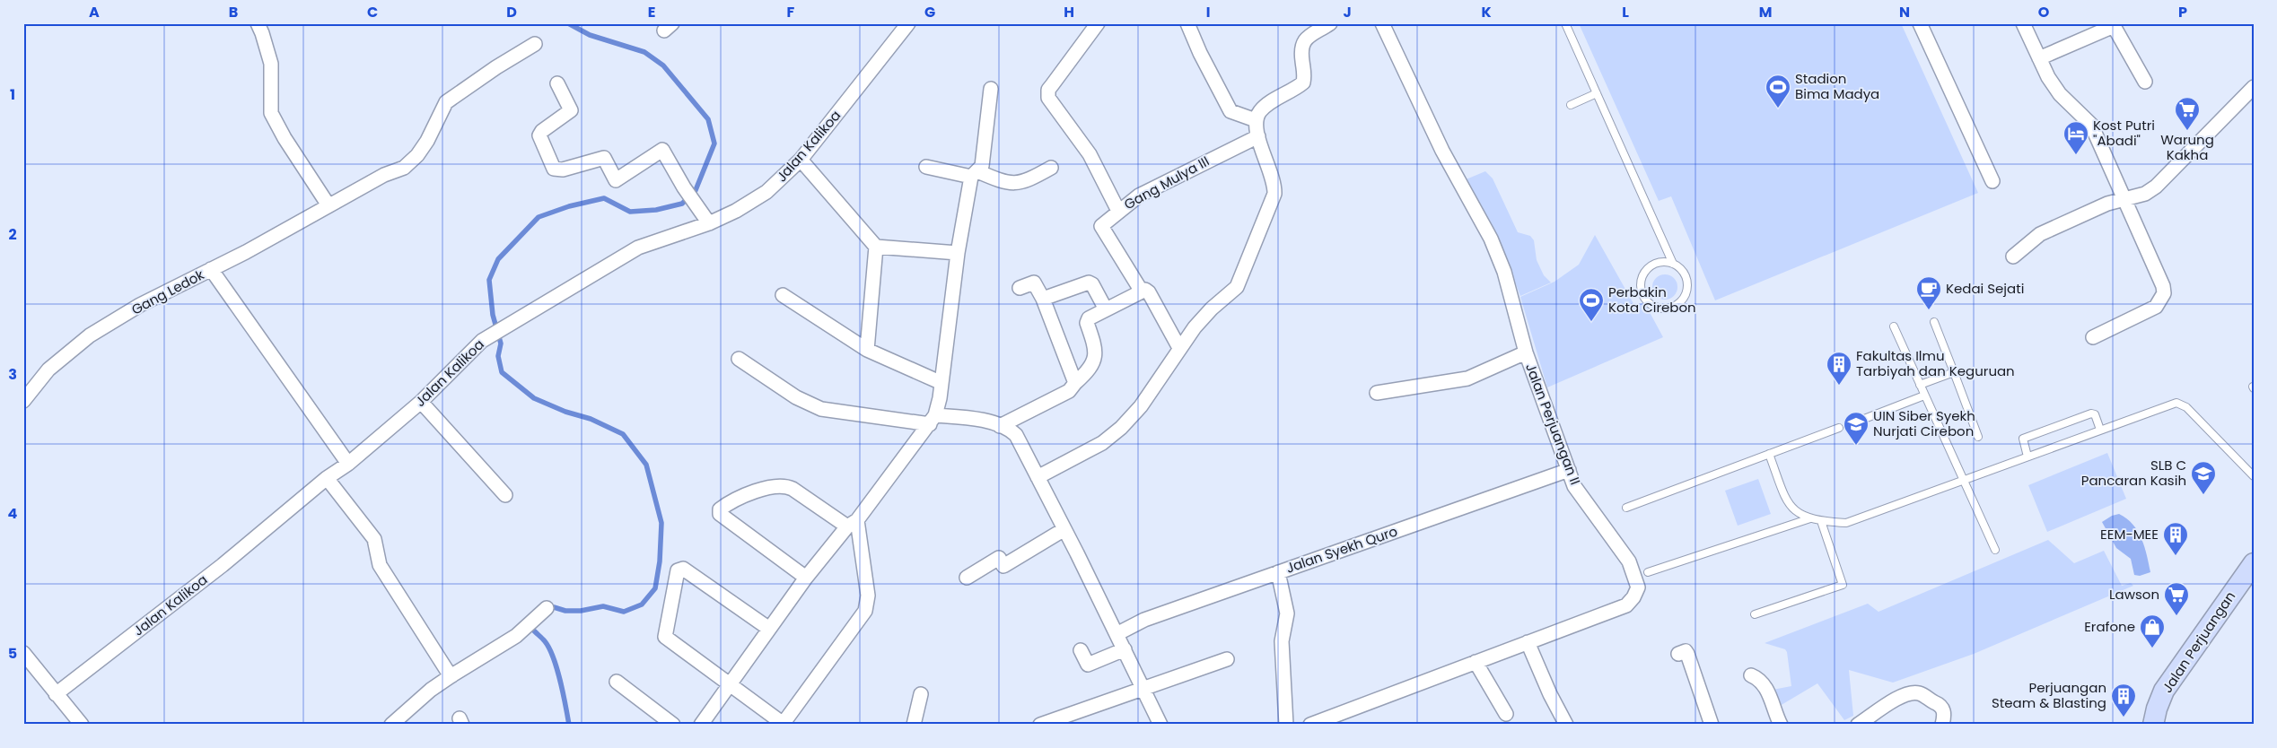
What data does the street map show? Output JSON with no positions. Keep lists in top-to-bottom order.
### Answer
{
  "streets": {
    "street": [
      "Jalan Kalikoa",
      "Gang Mulya III",
      "Gang Ledok",
      "Jalan Perjuangan II",
      "Jalan Syekh Quro",
      "Jalan Perjuangan"
    ]
  },
  "crossings": [
    ["Jalan Perjuangan II", "Jalan Syekh Quro"]
  ],
  "places": {
    "sports": ["Stadion Bima Madya", "Perbakin Kota Cirebon"],
    "supermarket": ["Warung Kakha", "Lawson"],
    "hotel": ["Kost Putri \"Abadi\""],
    "cafe": ["Kedai Sejati"],
    "building": ["Fakultas Ilmu Tarbiyah dan Keguruan", "EEM-MEE", "Perjuangan Steam & Blasting"],
    "school or university": ["UIN Siber Syekh Nurjati Cirebon", "SLB C Pancaran Kasih"],
    "shop": ["Erafone"]
  },
  "grid": {
    "columns": [
      "A",
      "B",
      "C",
      "D",
      "E",
      "F",
      "G",
      "H",
      "I",
      "J",
      "K",
      "L",
      "M",
      "N",
      "O",
      "P"
    ],
    "rows": [
      "1",
      "2",
      "3",
      "4",
      "5"
    ]
  }
}
